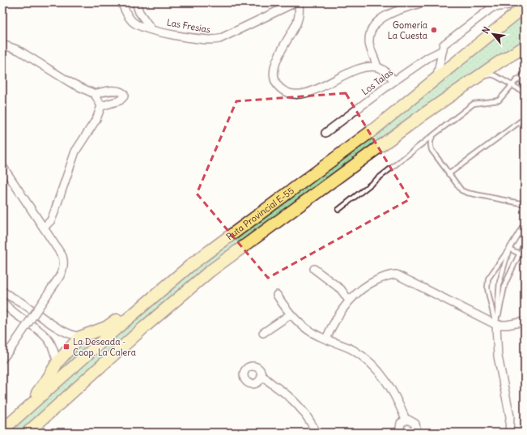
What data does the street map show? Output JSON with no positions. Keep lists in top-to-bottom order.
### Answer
{
  "streets": {
    "main road": ["Ruta Provincial E-55"],
    "street": ["Las Fresias", "Los Talas"]
  },
  "places": {
    "other": ["Gomería La Cuesta"],
    "transit": ["La Deseada - Coop. La Calera"]
  },
  "north": "top left"
}
